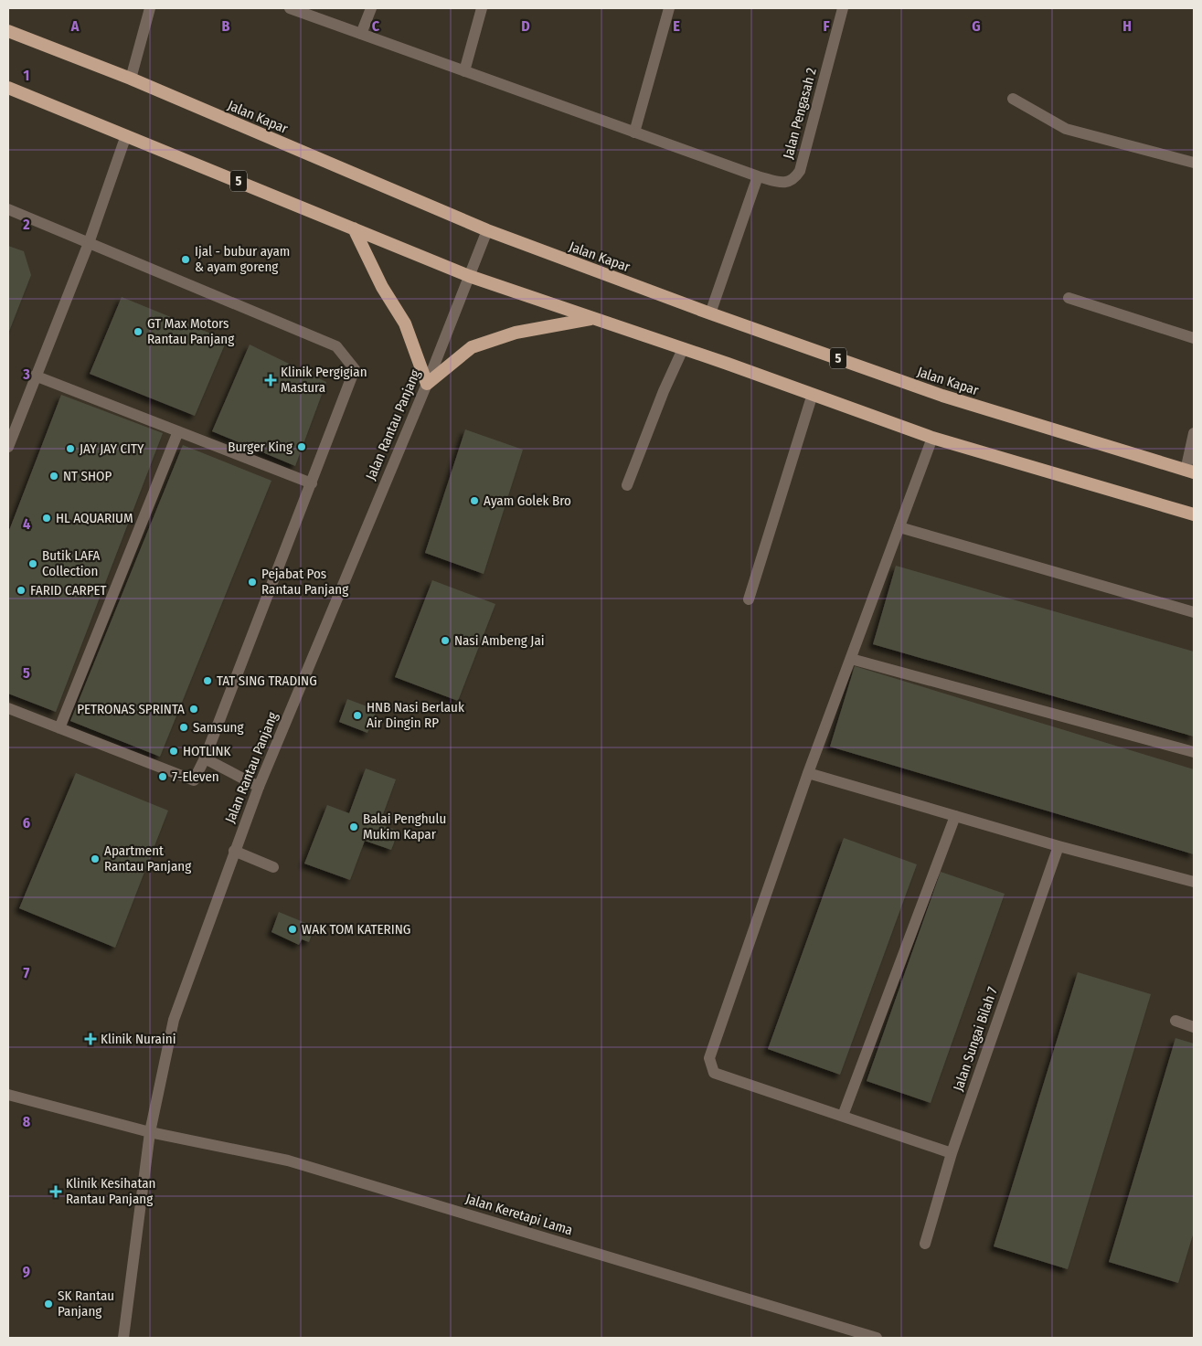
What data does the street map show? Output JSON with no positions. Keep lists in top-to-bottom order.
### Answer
{
  "streets": {
    "highway": ["Jalan Kapar", "5"],
    "street": [
      "Jalan Pengasah 2",
      "Jalan Rantau Panjang",
      "Jalan Sungai Bilah 7",
      "Jalan Keretapi Lama"
    ]
  },
  "crossings": [
    ["Jalan Kapar", "Jalan Rantau Panjang"],
    ["5", "Jalan Rantau Panjang"],
    ["Jalan Rantau Panjang", "Jalan Keretapi Lama"]
  ],
  "places": {
    "other": [
      "Ijal - bubur ayam & ayam goreng",
      "GT Max Motors Rantau Panjang",
      "Burger King",
      "JAY JAY CITY",
      "NT SHOP",
      "Ayam Golek Bro",
      "HL AQUARIUM",
      "Butik LAFA Collection",
      "Pejabat Pos Rantau Panjang",
      "FARID CARPET",
      "Nasi Ambeng Jai",
      "TAT SING TRADING",
      "PETRONAS SPRINTA",
      "HNB Nasi Berlauk Air Dingin RP",
      "Samsung",
      "HOTLINK",
      "7-Eleven",
      "Balai Penghulu Mukim Kapar",
      "Apartment Rantau Panjang",
      "WAK TOM KATERING",
      "SK Rantau Panjang"
    ],
    "health": ["Klinik Pergigian Mastura", "Klinik Nuraini", "Klinik Kesihatan Rantau Panjang"]
  },
  "grid": {
    "columns": [
      "A",
      "B",
      "C",
      "D",
      "E",
      "F",
      "G",
      "H"
    ],
    "rows": [
      "1",
      "2",
      "3",
      "4",
      "5",
      "6",
      "7",
      "8",
      "9"
    ]
  }
}
